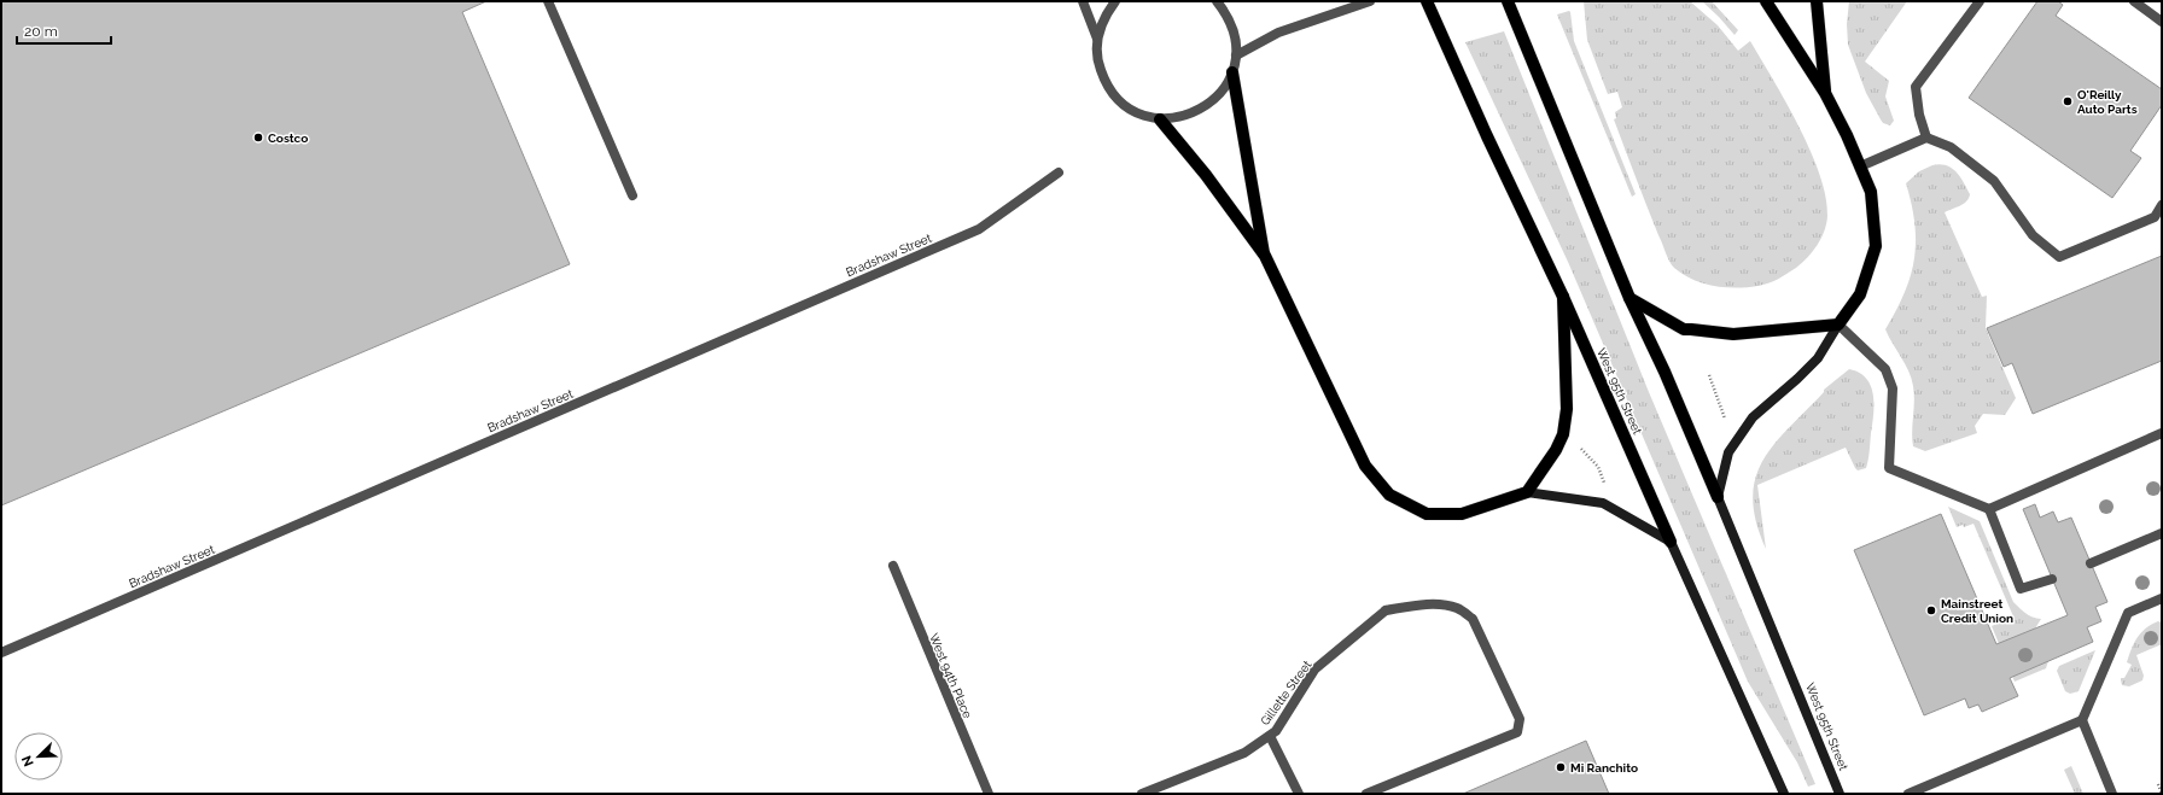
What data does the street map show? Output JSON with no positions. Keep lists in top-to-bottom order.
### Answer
{
  "streets": {
    "main road": ["West 95th Street"],
    "street": ["Bradshaw Street", "West 94th Place", "Gillette Street"]
  },
  "places": [
    "O'Reilly Auto Parts",
    "Costco",
    "Mainstreet Credit Union",
    "Mi Ranchito"
  ],
  "scale_bar": "20 m",
  "north": "bottom left"
}
